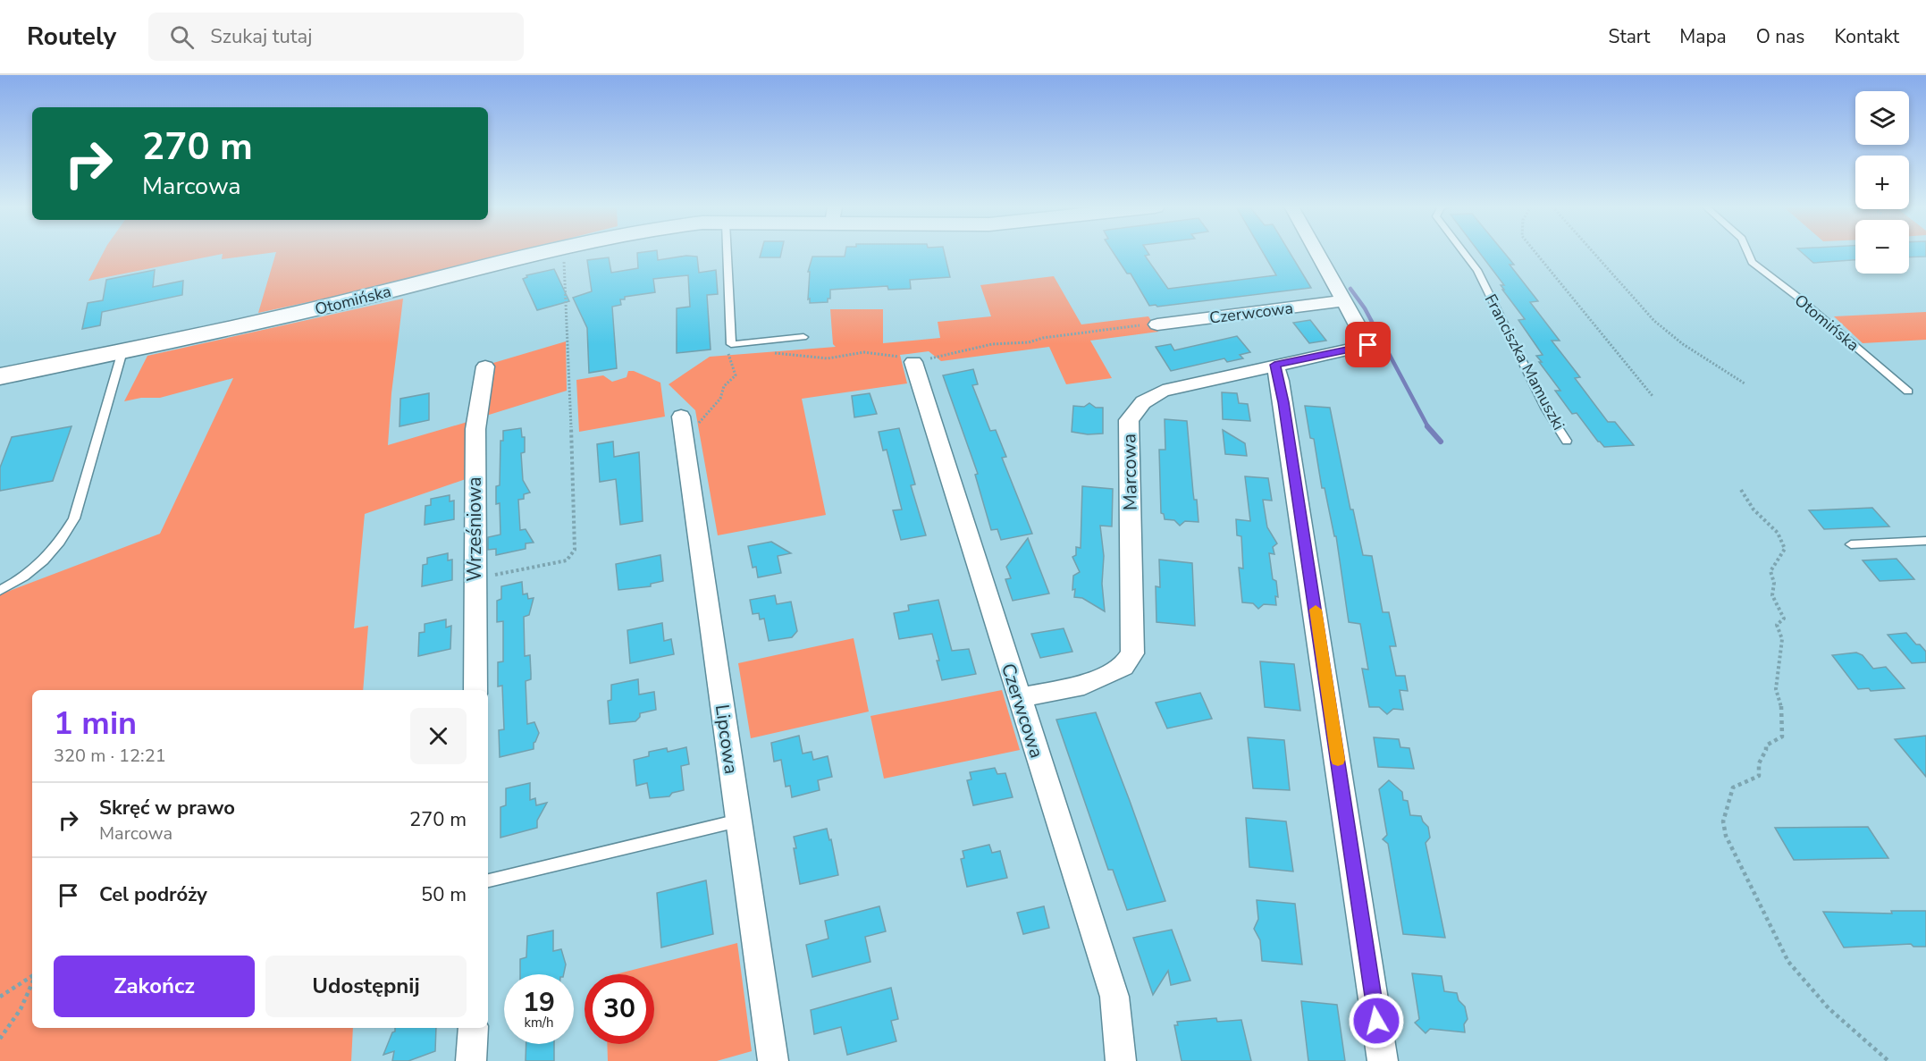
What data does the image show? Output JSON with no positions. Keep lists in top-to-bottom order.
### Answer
{
  "streets": {
    "street": [
      "Otomińska",
      "Czerwcowa",
      "Marcowa",
      "Wrześniowa",
      "Lipcowa"
    ],
    "lane": ["Franciszka Mamuszki"]
  },
  "crossings": [
    ["Czerwcowa", "Marcowa"]
  ],
  "page": {
    "header": "Routely",
    "search": "Szukaj tutaj",
    "nav": [
      "Start",
      "Mapa",
      "O nas",
      "Kontakt"
    ],
    "map_buttons": ["+", "−"],
    "turn": ["270 m", "Marcowa"],
    "heading": ["1 min", "320 m · 12:21"],
    "list": [
      {
        "name": "Skręć w prawo",
        "note": "Marcowa",
        "value": "270 m"
      },
      {
        "name": "Cel podróży",
        "value": "50 m"
      }
    ],
    "buttons": ["Zakończ", "Udostępnij"],
    "speed": "19 km/h",
    "limit": "30"
  }
}
